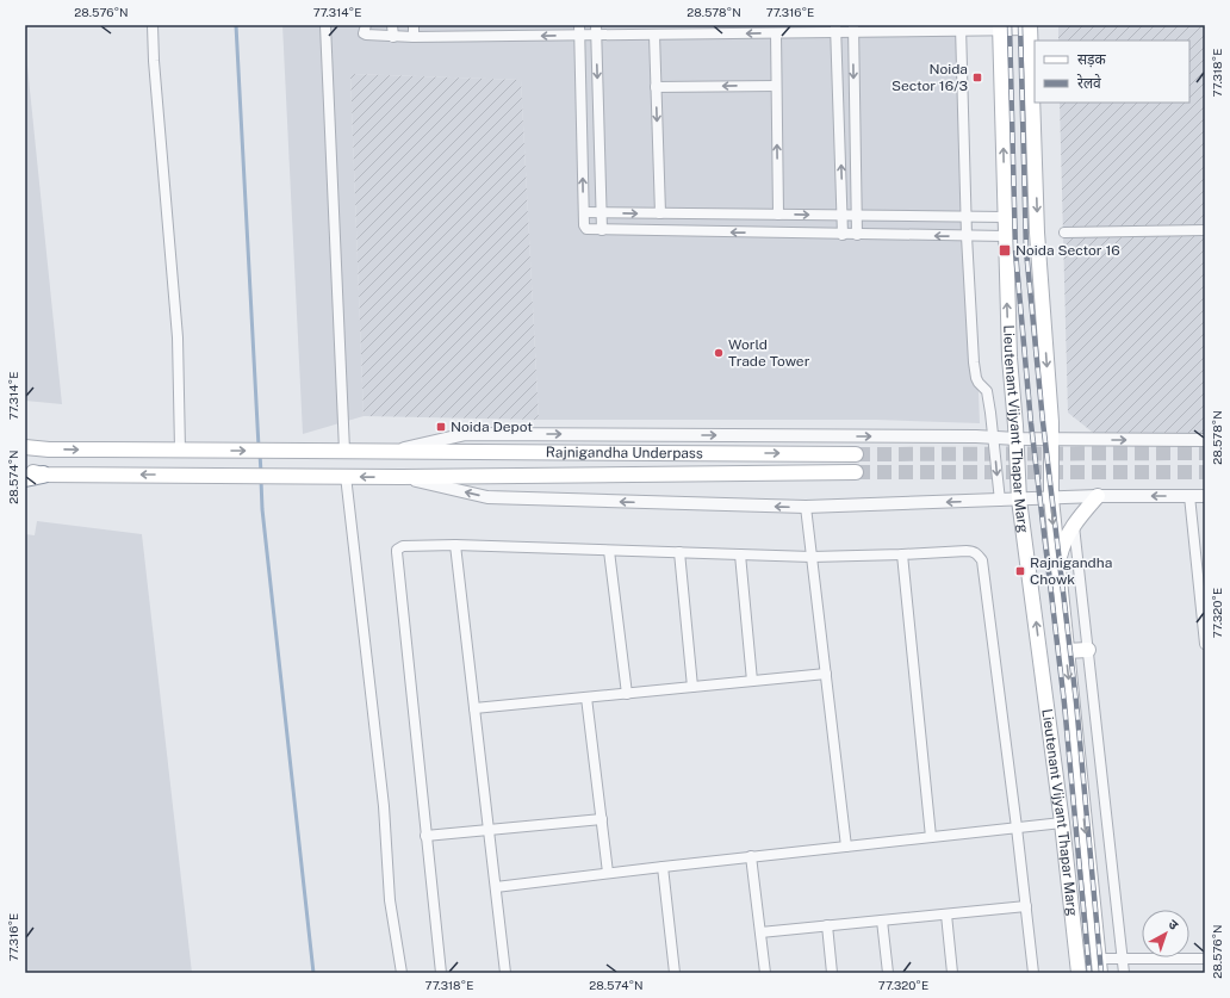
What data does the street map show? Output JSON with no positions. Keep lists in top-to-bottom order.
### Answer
{
  "streets": {
    "main road": ["Lieutenant Vijyant Thapar Marg", "Rajnigandha Underpass"]
  },
  "places": {
    "transit": [
      "Noida Sector 16/3",
      "Noida Sector 16",
      "Noida Depot",
      "Rajnigandha Chowk"
    ],
    "other": ["World Trade Tower"]
  },
  "legend": ["सड़क", "रेलवे"],
  "north": "top right",
  "coordinates": [
    "28.576°N",
    "77.314°E",
    "28.578°N",
    "77.316°E",
    "77.318°E",
    "28.574°N",
    "77.320°E"
  ]
}
